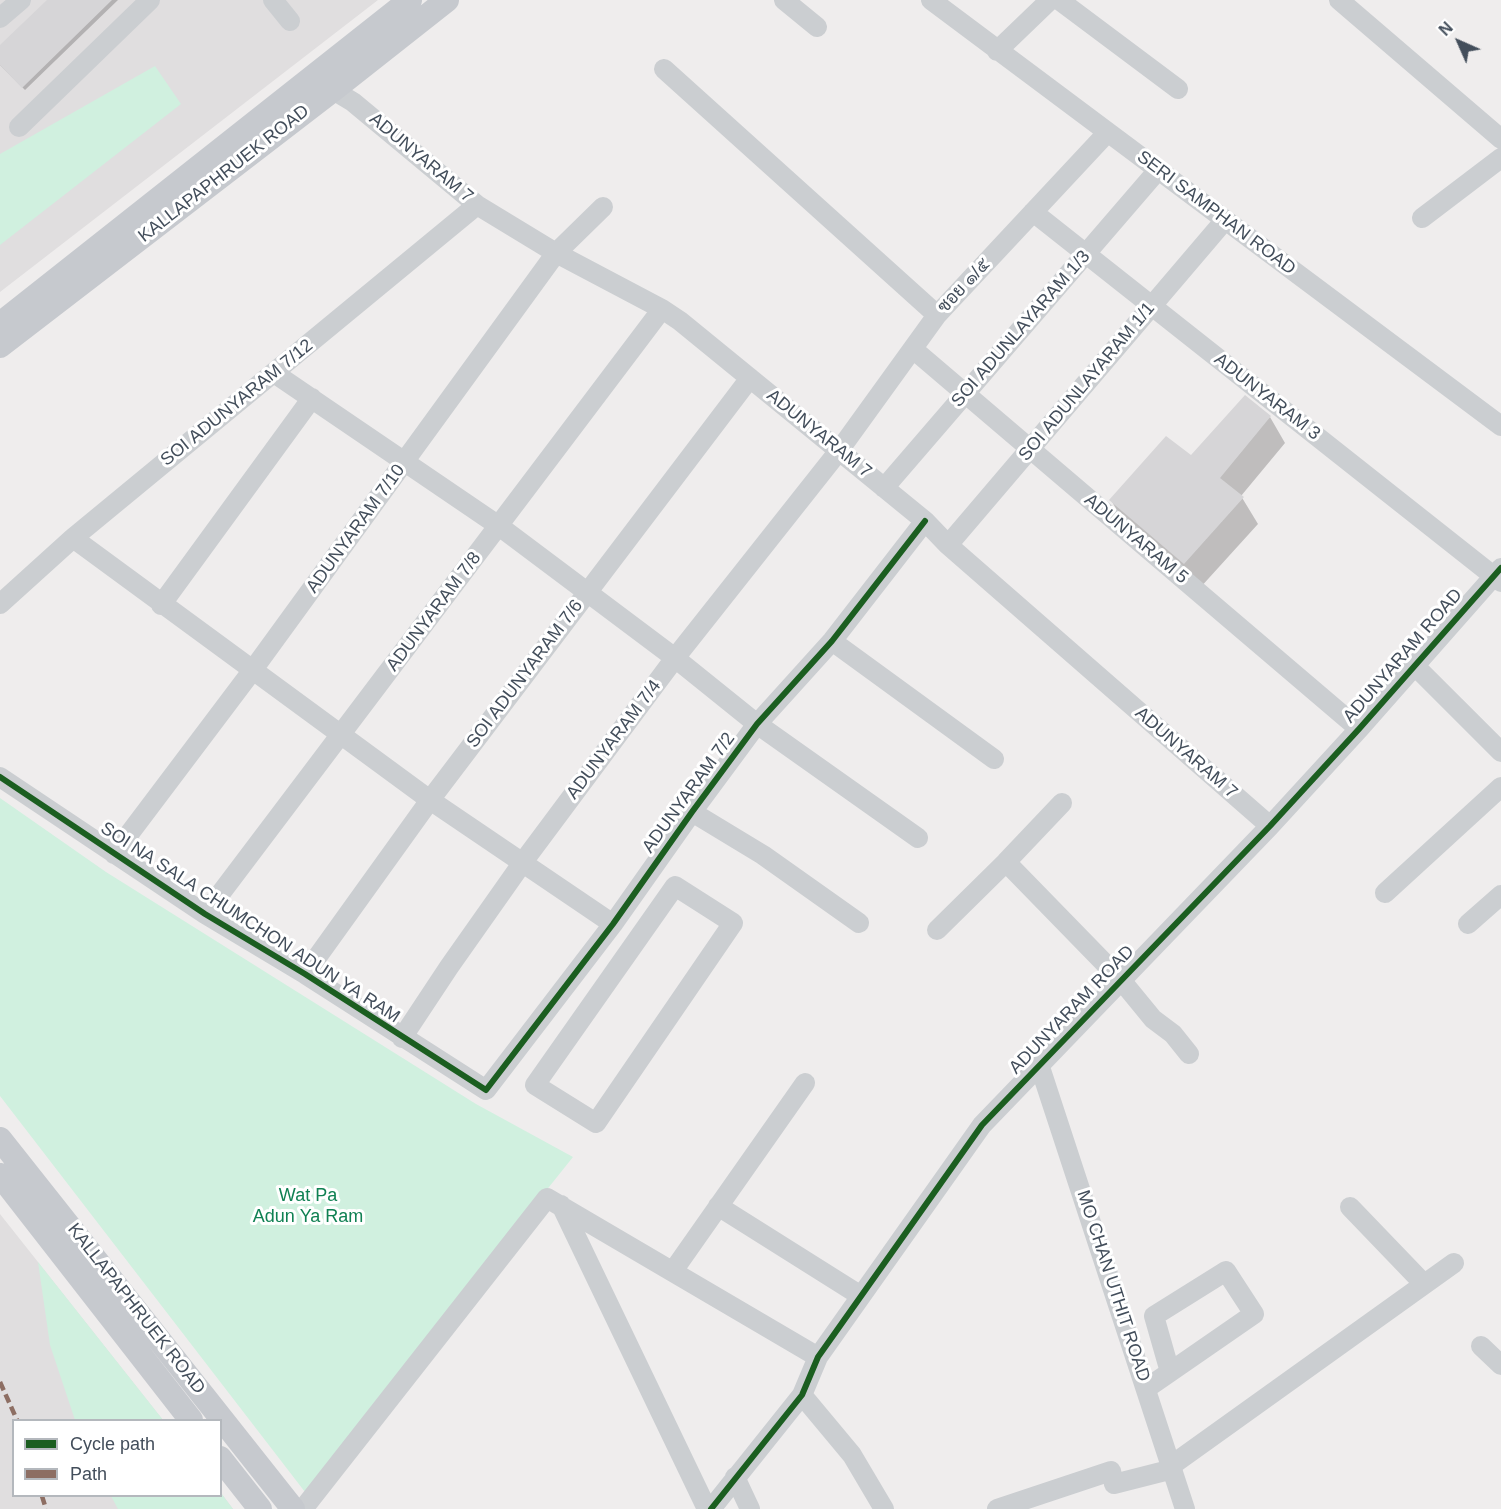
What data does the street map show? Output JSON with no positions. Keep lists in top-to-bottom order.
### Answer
{
  "streets": {
    "main road": ["KALLAPAPHRUEK ROAD"],
    "street": [
      "ADUNYARAM 7",
      "SERI SAMPHAN ROAD",
      "ซอย ๑/๕",
      "SOI ADUNLAYARAM 1/3",
      "SOI ADUNLAYARAM 1/1",
      "ADUNYARAM 3",
      "SOI ADUNYARAM 7/12",
      "ADUNYARAM 7/10",
      "ADUNYARAM 5",
      "ADUNYARAM 7/8",
      "ADUNYARAM ROAD",
      "SOI ADUNYARAM 7/6",
      "ADUNYARAM 7/4",
      "ADUNYARAM 7/2",
      "SOI NA SALA CHUMCHON ADUN YA RAM",
      "MO CHAN UTHIT ROAD"
    ]
  },
  "crossings": [
    ["ADUNYARAM 7", "KALLAPAPHRUEK ROAD"],
    ["ADUNYARAM 7", "ซอย ๑/๕"],
    ["ADUNYARAM 7", "SOI ADUNLAYARAM 1/3"],
    ["ADUNYARAM 7", "SOI ADUNLAYARAM 1/1"],
    ["ADUNYARAM 7", "SOI ADUNYARAM 7/12"],
    ["ADUNYARAM 7", "ADUNYARAM 7/10"],
    ["ADUNYARAM 7", "ADUNYARAM 7/8"],
    ["ADUNYARAM 7", "ADUNYARAM ROAD"],
    ["ADUNYARAM 7", "SOI ADUNYARAM 7/6"],
    ["ADUNYARAM 7", "ADUNYARAM 7/4"],
    ["ADUNYARAM 7", "ADUNYARAM 7/2"],
    ["SERI SAMPHAN ROAD", "ซอย ๑/๕"],
    ["SERI SAMPHAN ROAD", "SOI ADUNLAYARAM 1/3"],
    ["SERI SAMPHAN ROAD", "SOI ADUNLAYARAM 1/1"],
    ["ซอย ๑/๕", "ADUNYARAM 3"],
    ["ซอย ๑/๕", "ADUNYARAM 5"],
    ["ซอย ๑/๕", "ADUNYARAM 7/4"],
    ["SOI ADUNLAYARAM 1/3", "ADUNYARAM 3"],
    ["SOI ADUNLAYARAM 1/3", "ADUNYARAM 5"],
    ["SOI ADUNLAYARAM 1/1", "ADUNYARAM 3"],
    ["SOI ADUNLAYARAM 1/1", "ADUNYARAM 5"],
    ["ADUNYARAM 3", "ADUNYARAM ROAD"],
    ["ADUNYARAM 7/10", "SOI NA SALA CHUMCHON ADUN YA RAM"],
    ["ADUNYARAM 5", "ADUNYARAM ROAD"],
    ["ADUNYARAM 7/8", "SOI NA SALA CHUMCHON ADUN YA RAM"],
    ["ADUNYARAM ROAD", "MO CHAN UTHIT ROAD"],
    ["SOI ADUNYARAM 7/6", "SOI NA SALA CHUMCHON ADUN YA RAM"],
    ["ADUNYARAM 7/4", "SOI NA SALA CHUMCHON ADUN YA RAM"],
    ["ADUNYARAM 7/2", "SOI NA SALA CHUMCHON ADUN YA RAM"]
  ],
  "parks": ["Wat Pa Adun Ya Ram"],
  "legend": ["Cycle path", "Path"],
  "north": "top left"
}
